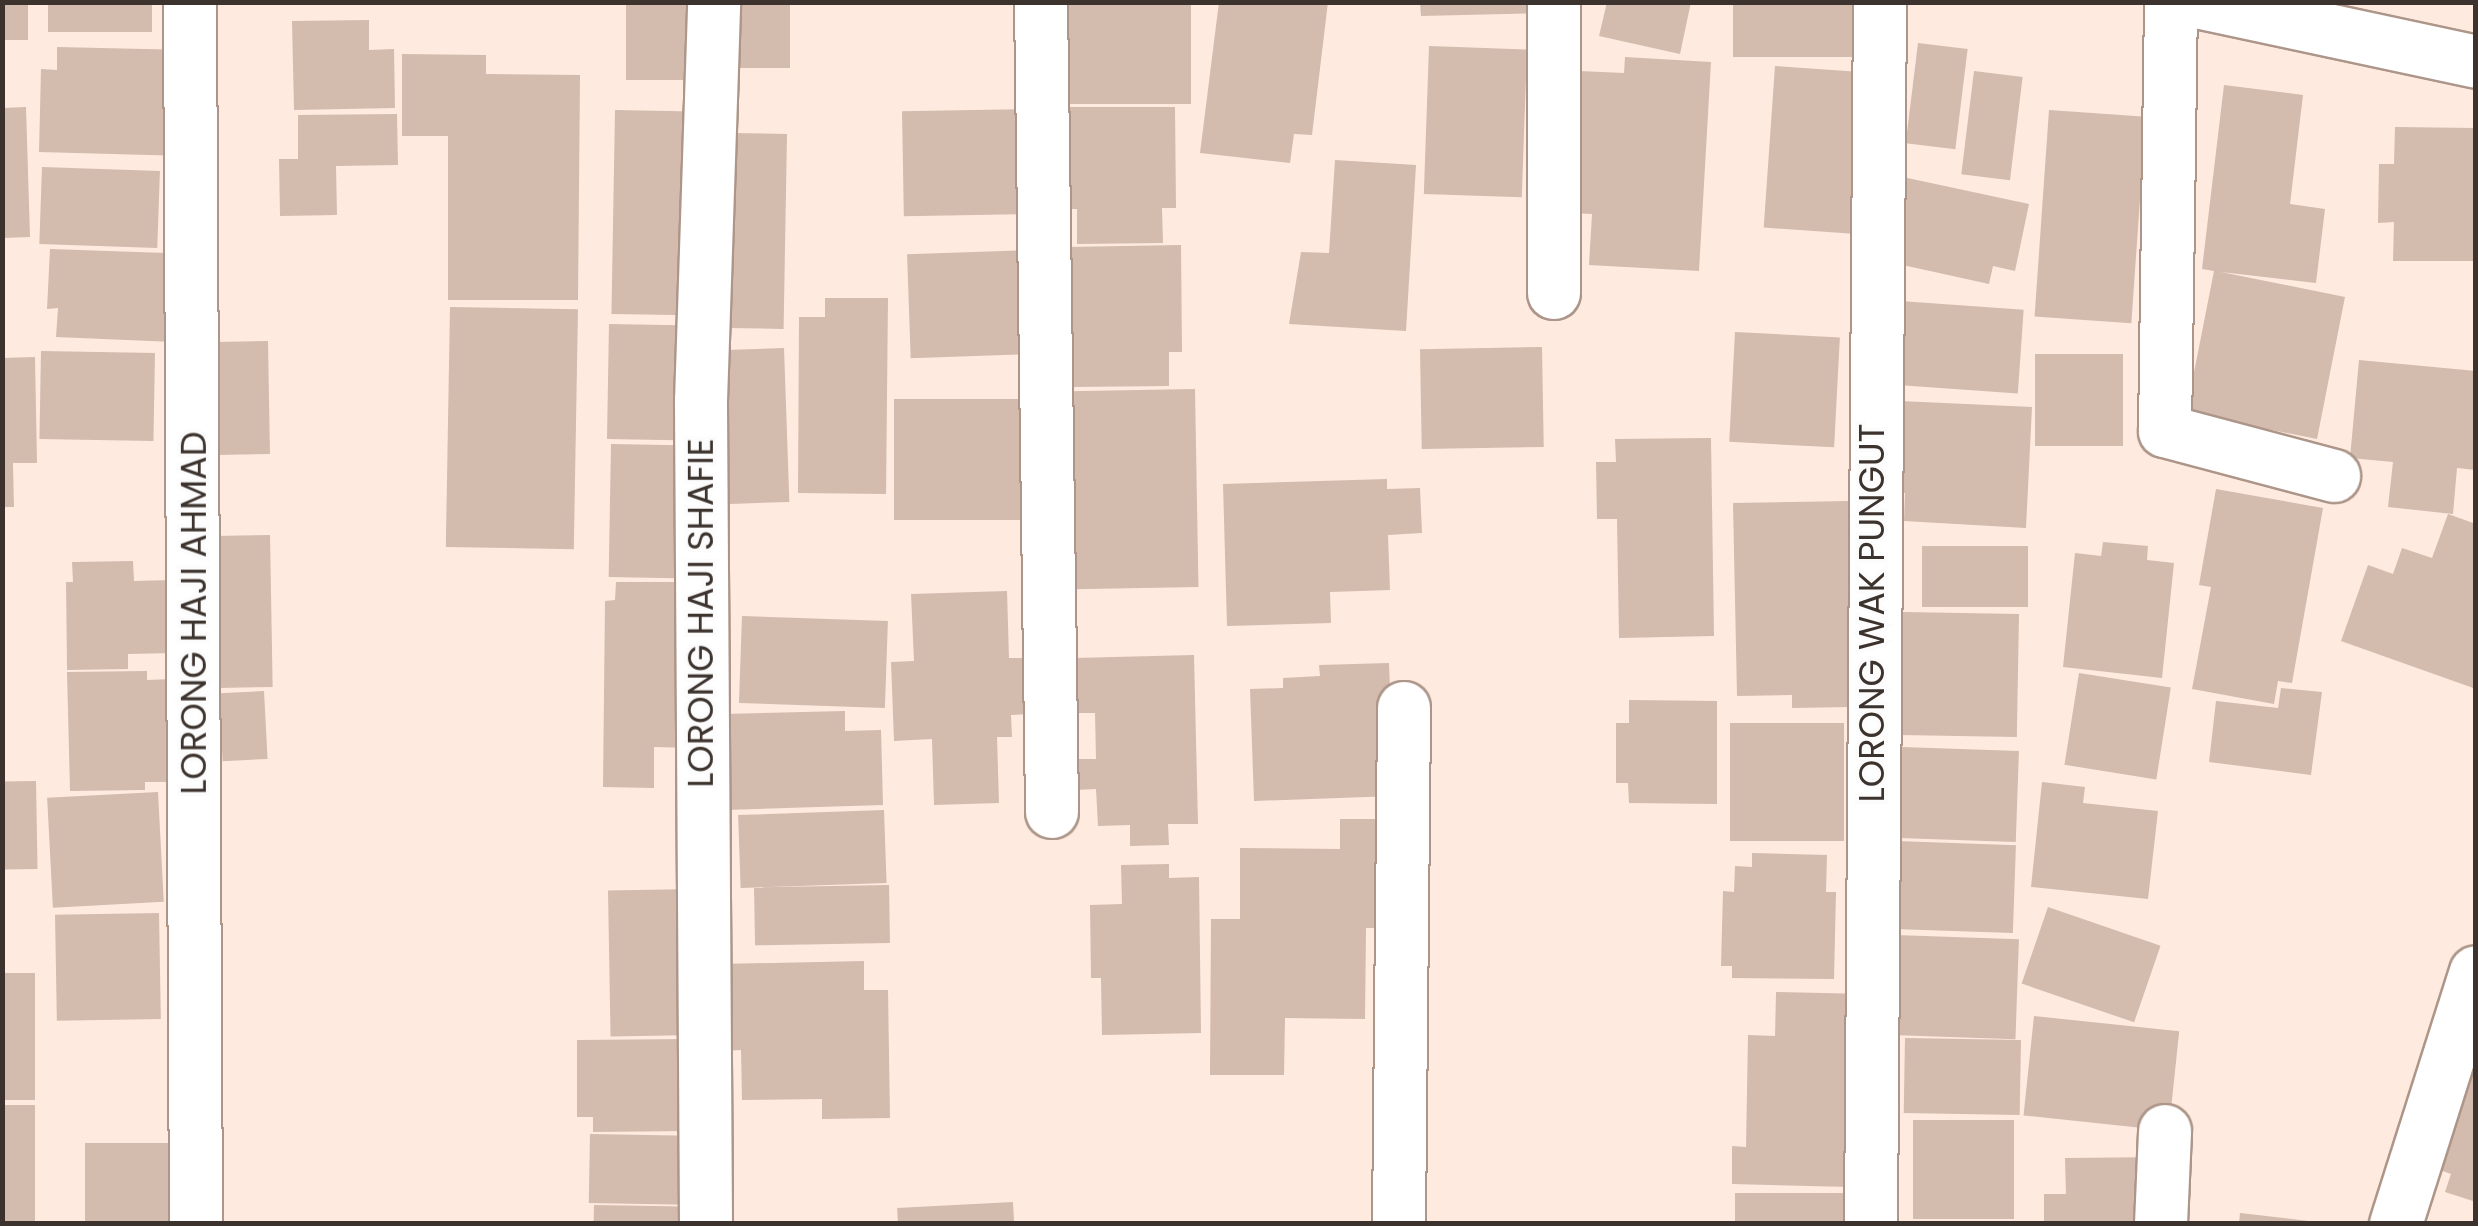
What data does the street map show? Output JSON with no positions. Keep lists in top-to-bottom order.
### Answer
{
  "streets": {
    "street": ["LORONG HAJI AHMAD", "LORONG HAJI SHAFIE", "LORONG WAK PUNGUT"]
  }
}
